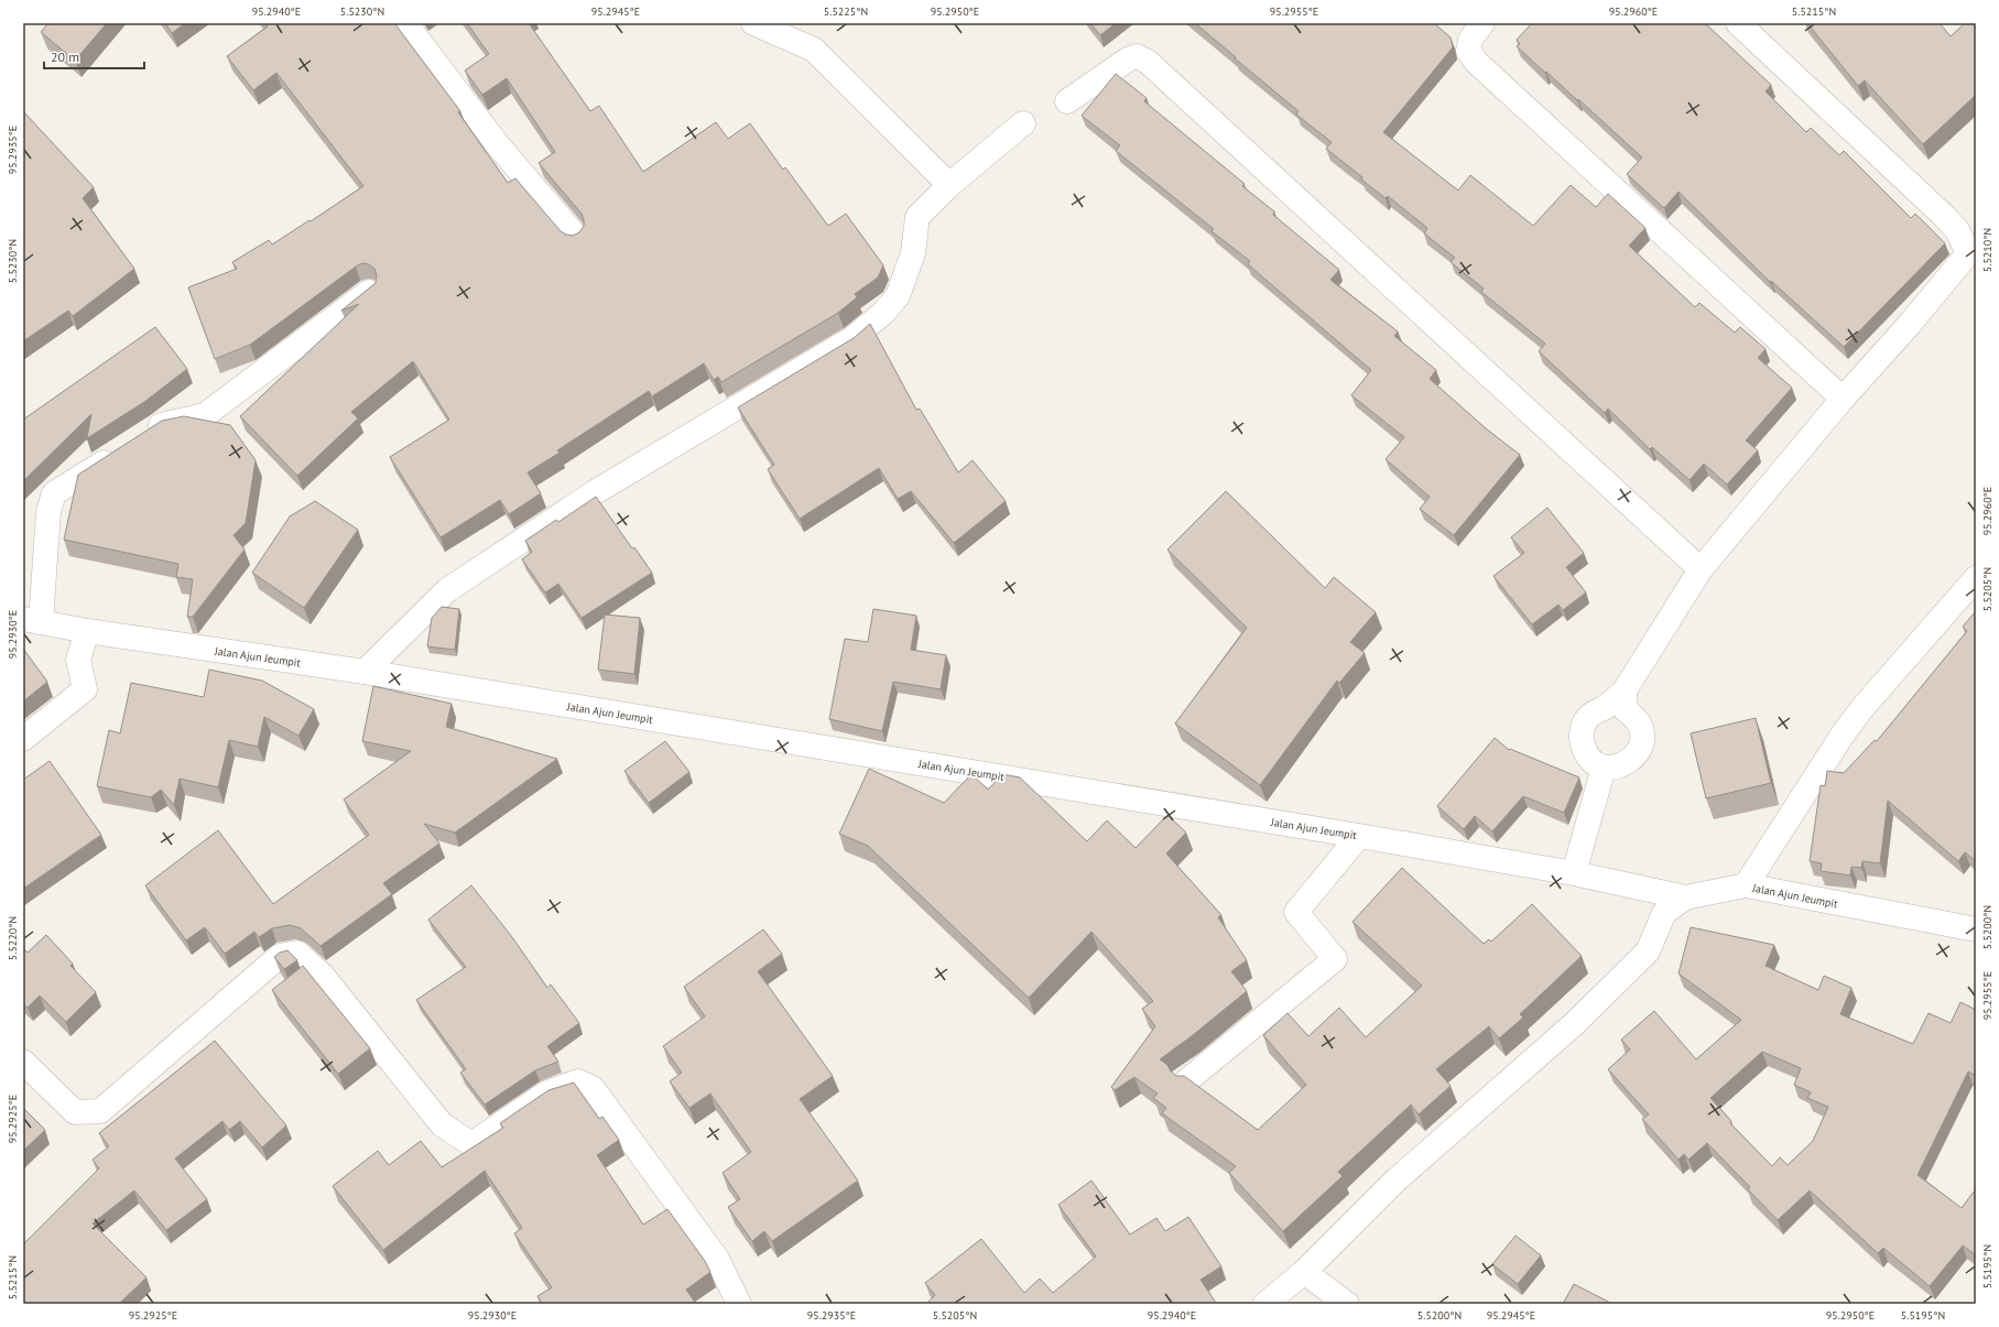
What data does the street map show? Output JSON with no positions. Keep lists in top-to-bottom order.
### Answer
{
  "streets": {
    "street": ["Jalan Ajun Jeumpit"]
  },
  "scale_bar": "20 m",
  "coordinates": [
    "95.2940°E",
    "5.5230°N",
    "95.2945°E",
    "5.5225°N",
    "95.2950°E",
    "95.2955°E",
    "95.2960°E",
    "5.5215°N",
    "95.2935°E",
    "5.5210°N",
    "5.5205°N",
    "95.2930°E",
    "5.5200°N",
    "5.5220°N",
    "95.2925°E",
    "5.5195°N"
  ]
}
